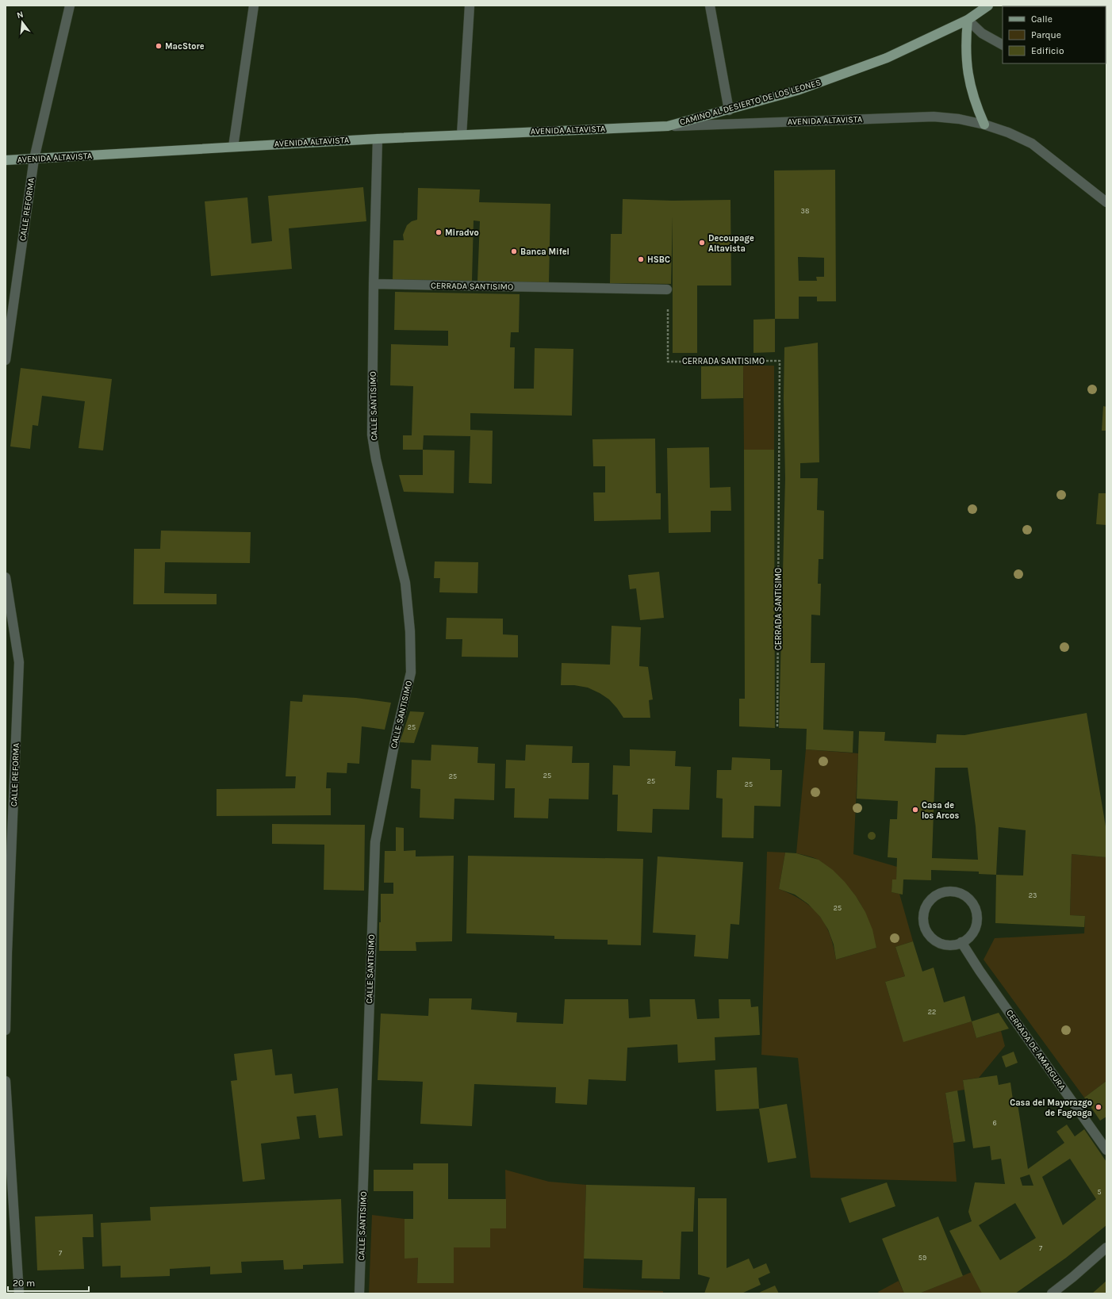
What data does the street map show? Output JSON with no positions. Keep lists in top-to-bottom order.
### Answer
{
  "streets": {
    "main road": ["CAMINO AL DESIERTO DE LOS LEONES", "AVENIDA ALTAVISTA"],
    "street": [
      "CALLE REFORMA",
      "CERRADA SANTISIMO",
      "CALLE SANTISIMO",
      "CERRADA DE AMARGURA"
    ]
  },
  "crossings": [
    ["CAMINO AL DESIERTO DE LOS LEONES", "AVENIDA ALTAVISTA"],
    ["AVENIDA ALTAVISTA", "CALLE REFORMA"],
    ["AVENIDA ALTAVISTA", "CALLE SANTISIMO"],
    ["CERRADA SANTISIMO", "CALLE SANTISIMO"]
  ],
  "places": [
    "MacStore",
    "Miradvo",
    "Decoupage Altavista",
    "Banca Mifel",
    "HSBC",
    "Casa de los Arcos",
    "Casa del Mayorazgo de Fagoaga"
  ],
  "house_numbers": [
    "38",
    "25",
    "25",
    "25",
    "25",
    "25",
    "23",
    "25",
    "22",
    "6",
    "5",
    "7",
    "7",
    "59"
  ],
  "legend": ["Calle", "Parque", "Edificio"],
  "scale_bar": "20 m",
  "north": "top"
}
